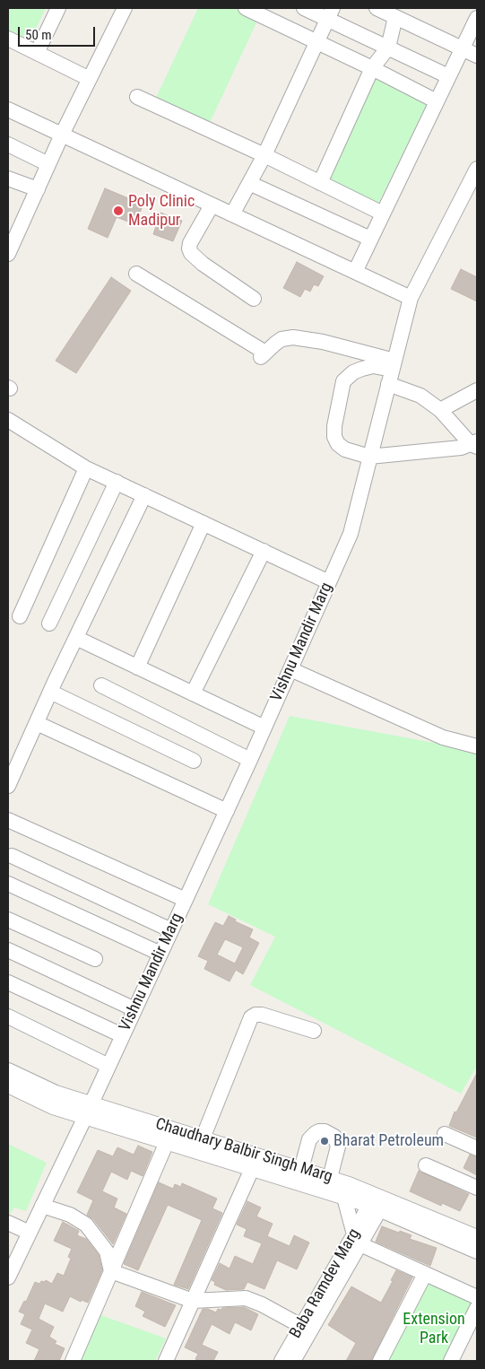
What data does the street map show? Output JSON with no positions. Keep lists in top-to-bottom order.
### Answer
{
  "streets": {
    "street": ["Vishnu Mandir Marg", "Chaudhary Balbir Singh Marg", "Baba Ramdev Marg"]
  },
  "crossings": [
    ["Vishnu Mandir Marg", "Chaudhary Balbir Singh Marg"],
    ["Chaudhary Balbir Singh Marg", "Baba Ramdev Marg"]
  ],
  "parks": ["Extension Park"],
  "places": ["Poly Clinic Madipur", "Bharat Petroleum"],
  "scale_bar": "50 m"
}
